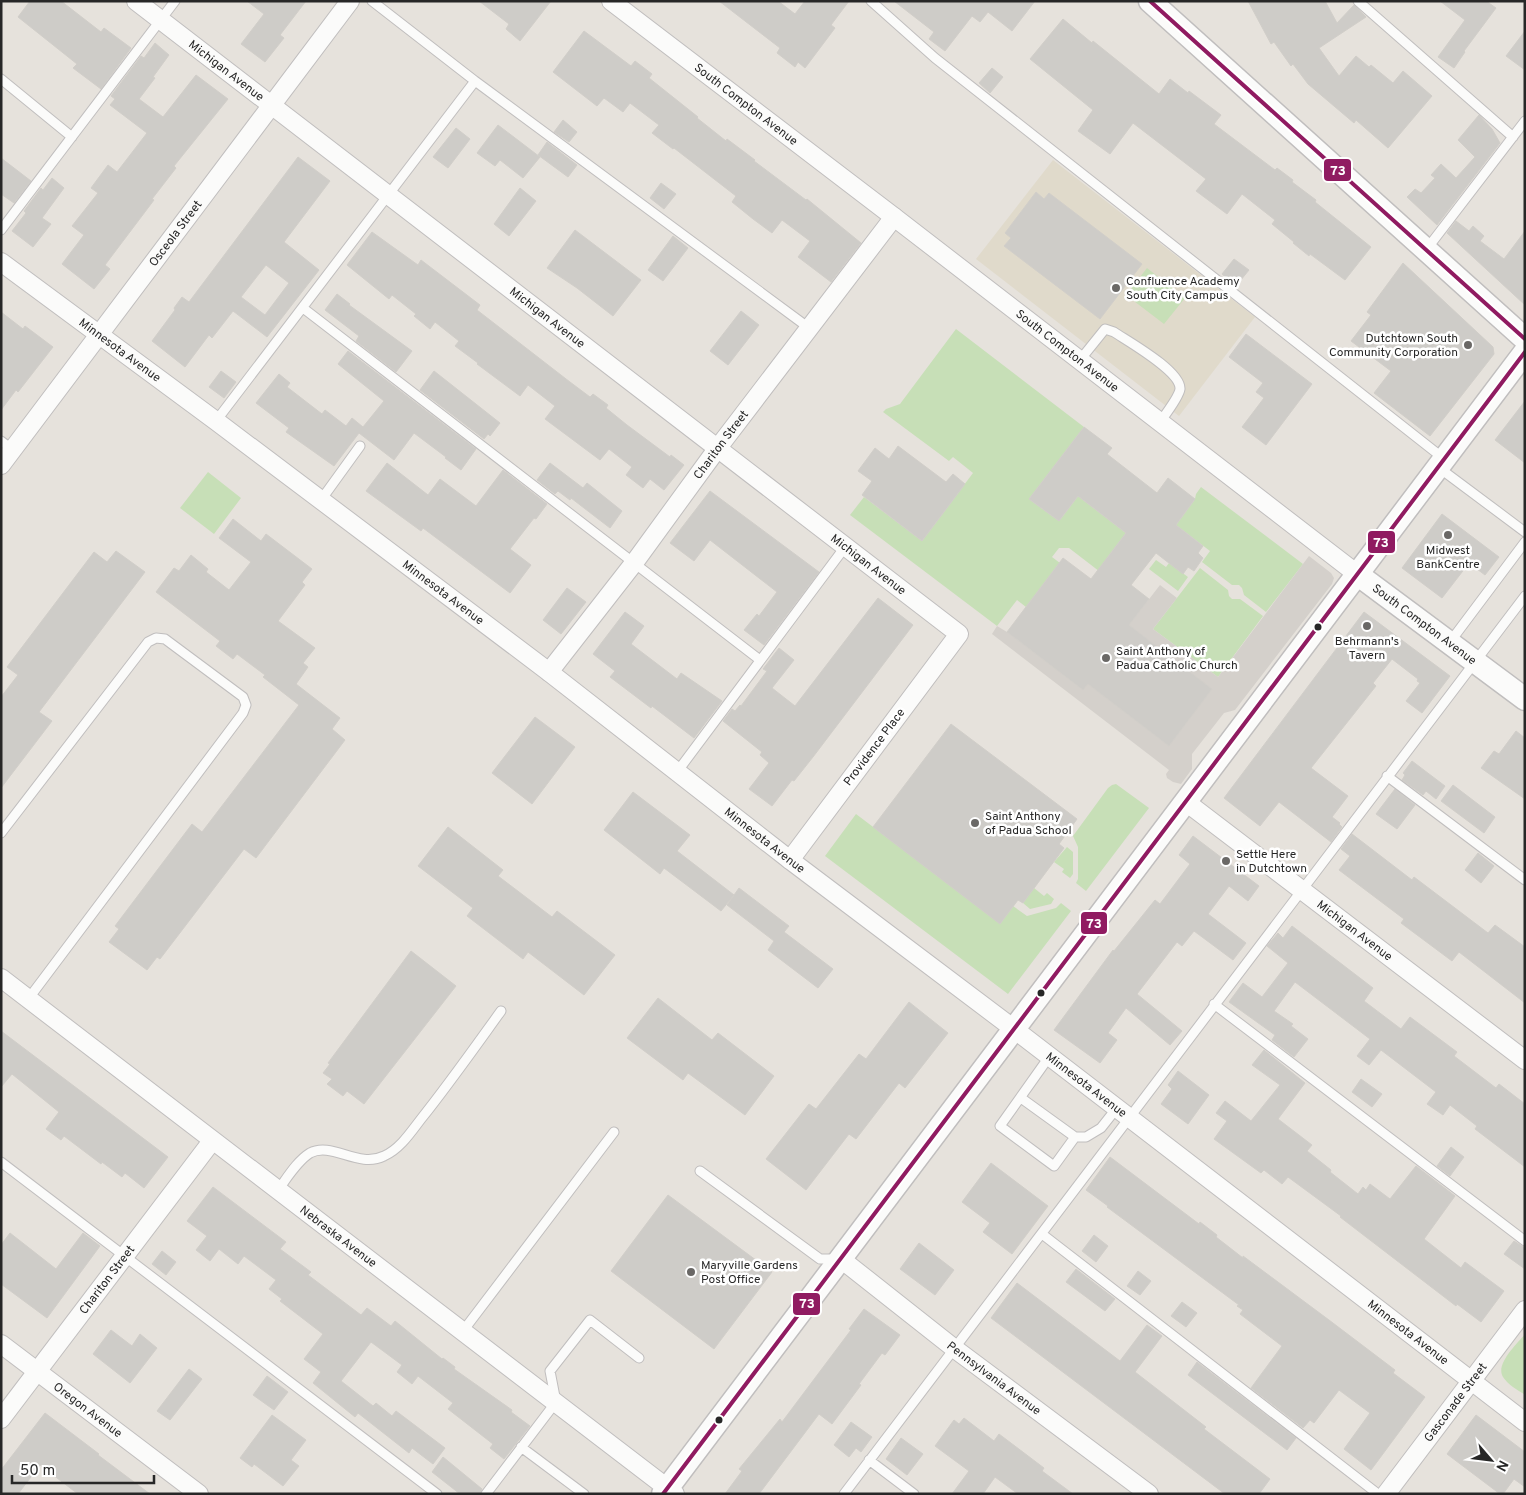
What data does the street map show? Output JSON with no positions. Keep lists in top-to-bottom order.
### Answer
{
  "streets": {
    "street": [
      "Michigan Avenue",
      "South Compton Avenue",
      "Osceola Street",
      "Minnesota Avenue",
      "Chariton Street",
      "Providence Place",
      "Nebraska Avenue",
      "Pennsylvania Avenue",
      "Gasconade Street",
      "Oregon Avenue"
    ]
  },
  "crossings": [
    ["Michigan Avenue", "Osceola Street"],
    ["Michigan Avenue", "Chariton Street"],
    ["Michigan Avenue", "Providence Place"],
    ["South Compton Avenue", "Chariton Street"],
    ["Osceola Street", "Minnesota Avenue"],
    ["Minnesota Avenue", "Chariton Street"],
    ["Minnesota Avenue", "Providence Place"],
    ["Minnesota Avenue", "Gasconade Street"],
    ["Chariton Street", "Nebraska Avenue"],
    ["Chariton Street", "Oregon Avenue"]
  ],
  "places": [
    "Confluence Academy South City Campus",
    "Dutchtown South Community Corporation",
    "Midwest BankCentre",
    "Behrmann's Tavern",
    "Saint Anthony of Padua Catholic Church",
    "Saint Anthony of Padua School",
    "Settle Here in Dutchtown",
    "Maryville Gardens Post Office"
  ],
  "lines": ["transit line 73"],
  "scale_bar": "50 m",
  "north": "bottom right"
}
